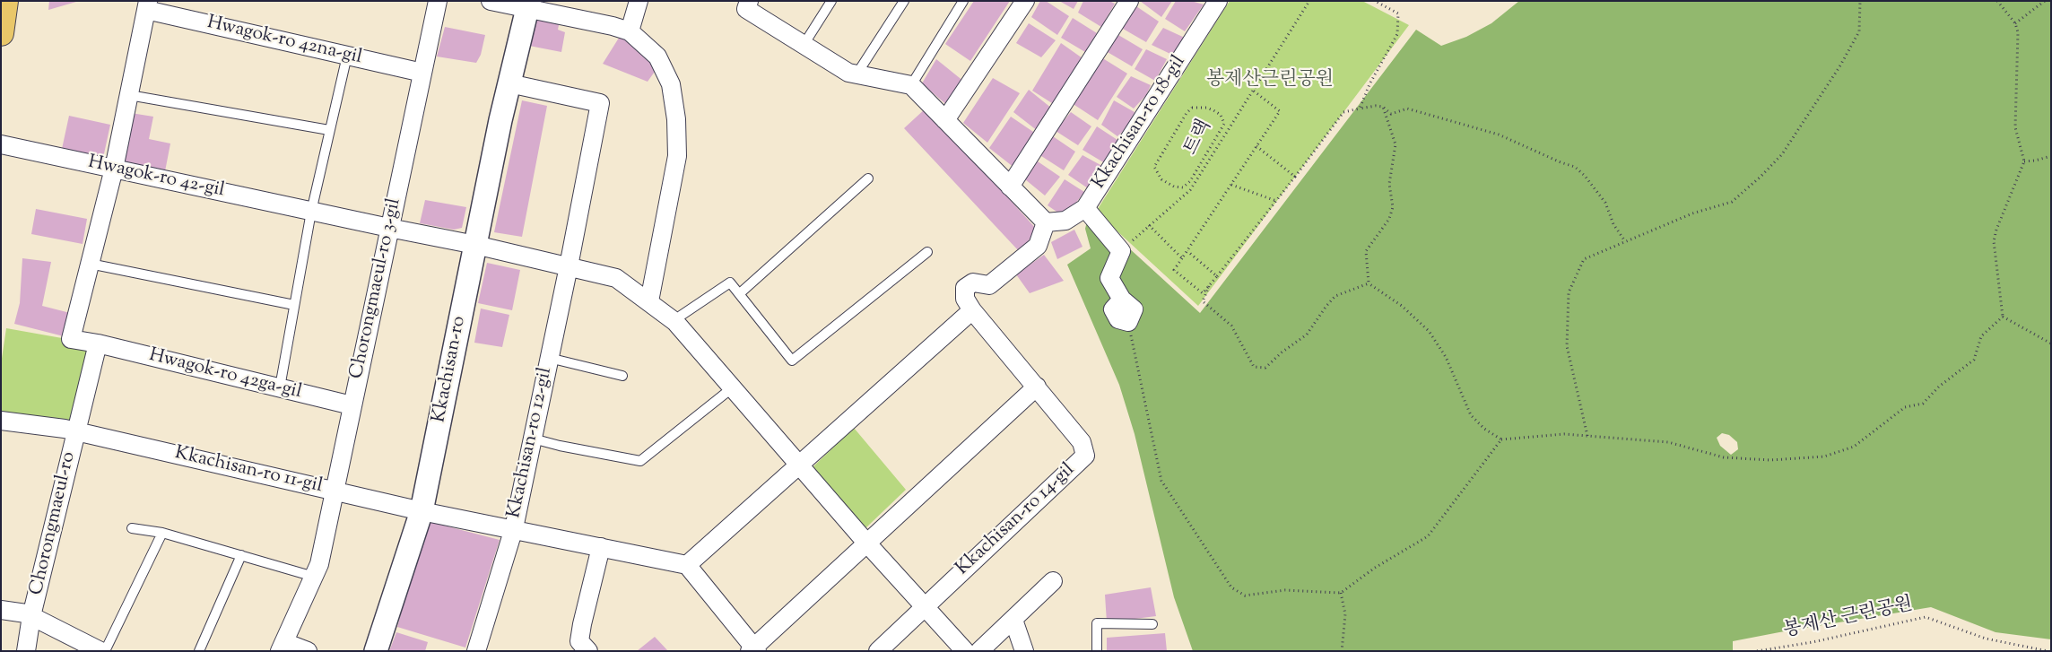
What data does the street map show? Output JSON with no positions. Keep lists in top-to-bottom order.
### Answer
{
  "streets": {
    "street": [
      "Hwagok-ro 42na-gil",
      "Kkachisan-ro 18-gil",
      "Hwagok-ro 42-gil",
      "Chorongmaeul-ro 3-gil",
      "Kkachisan-ro",
      "Hwagok-ro 42ga-gil",
      "Kkachisan-ro 12-gil",
      "Kkachisan-ro 11-gil",
      "Kkachisan-ro 14-gil",
      "Chorongmaeul-ro"
    ],
    "path": ["트랙", "봉제산 근린공원"]
  },
  "crossings": [
    ["Hwagok-ro 42na-gil", "Hwagok-ro 42-gil"],
    ["Hwagok-ro 42na-gil", "Chorongmaeul-ro 3-gil"],
    ["Hwagok-ro 42na-gil", "Hwagok-ro 42ga-gil"],
    ["Kkachisan-ro 18-gil", "Kkachisan-ro 14-gil"],
    ["Hwagok-ro 42-gil", "Chorongmaeul-ro 3-gil"],
    ["Hwagok-ro 42-gil", "Kkachisan-ro"],
    ["Hwagok-ro 42-gil", "Hwagok-ro 42ga-gil"],
    ["Chorongmaeul-ro 3-gil", "Hwagok-ro 42ga-gil"],
    ["Chorongmaeul-ro 3-gil", "Kkachisan-ro 11-gil"],
    ["Kkachisan-ro", "Kkachisan-ro 12-gil"],
    ["Kkachisan-ro", "Kkachisan-ro 11-gil"],
    ["Kkachisan-ro 12-gil", "Kkachisan-ro 11-gil"],
    ["Kkachisan-ro 11-gil", "Chorongmaeul-ro"]
  ],
  "parks": ["봉제산근린공원"]
}
